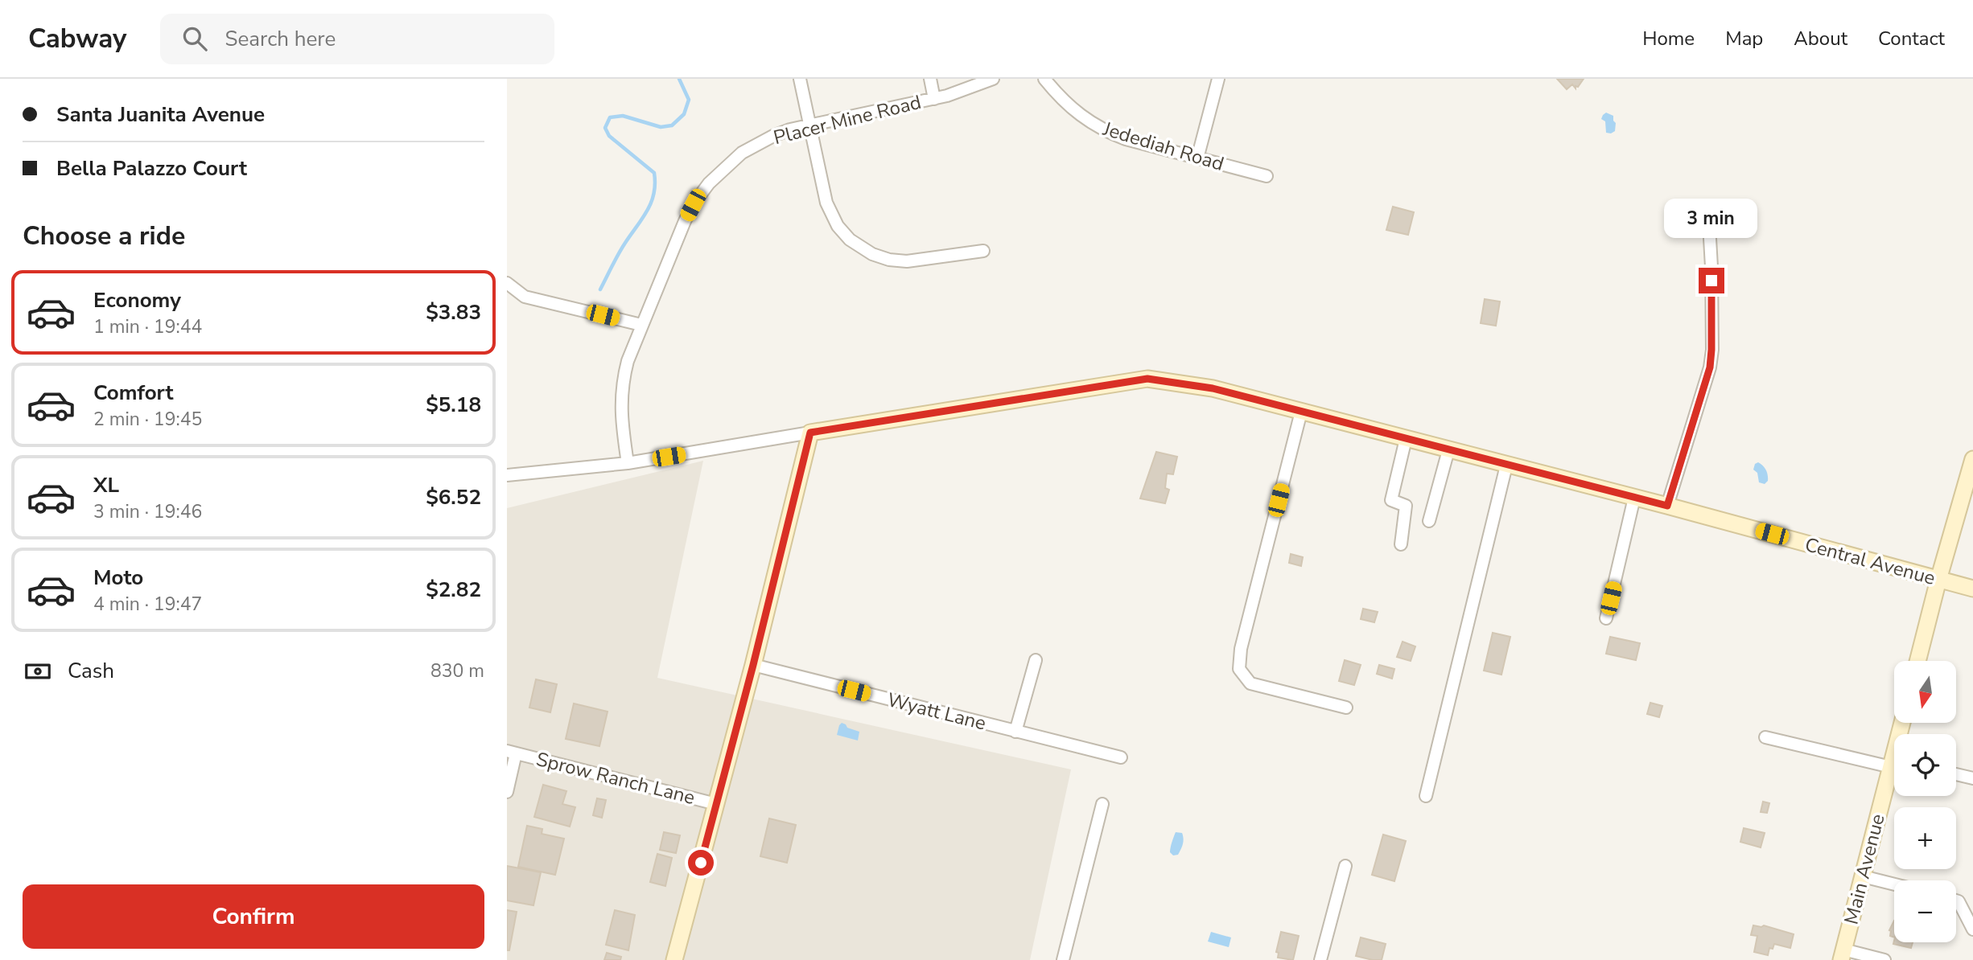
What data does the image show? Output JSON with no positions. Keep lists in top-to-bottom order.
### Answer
{
  "streets": {
    "street": [
      "Placer Mine Road",
      "Jedediah Road",
      "Central Avenue",
      "Wyatt Lane",
      "Sprow Ranch Lane",
      "Main Avenue"
    ]
  },
  "north": "bottom",
  "page": {
    "header": "Cabway",
    "search": "Search here",
    "nav": [
      "Home",
      "Map",
      "About",
      "Contact"
    ],
    "banner": ["Santa Juanita Avenue", "Bella Palazzo Court"],
    "bubble": "3 min",
    "heading": "Choose a ride",
    "list": [
      {
        "name": "Economy",
        "note": "1 min · 19:44",
        "value": "$3.83"
      },
      {
        "name": "Comfort",
        "note": "2 min · 19:45",
        "value": "$5.18"
      },
      {
        "name": "XL",
        "note": "3 min · 19:46",
        "value": "$6.52"
      },
      {
        "name": "Moto",
        "note": "4 min · 19:47",
        "value": "$2.82"
      }
    ],
    "pay": ["Cash", "830 m"],
    "map_buttons": ["+", "−"],
    "buttons": "Confirm"
  }
}
